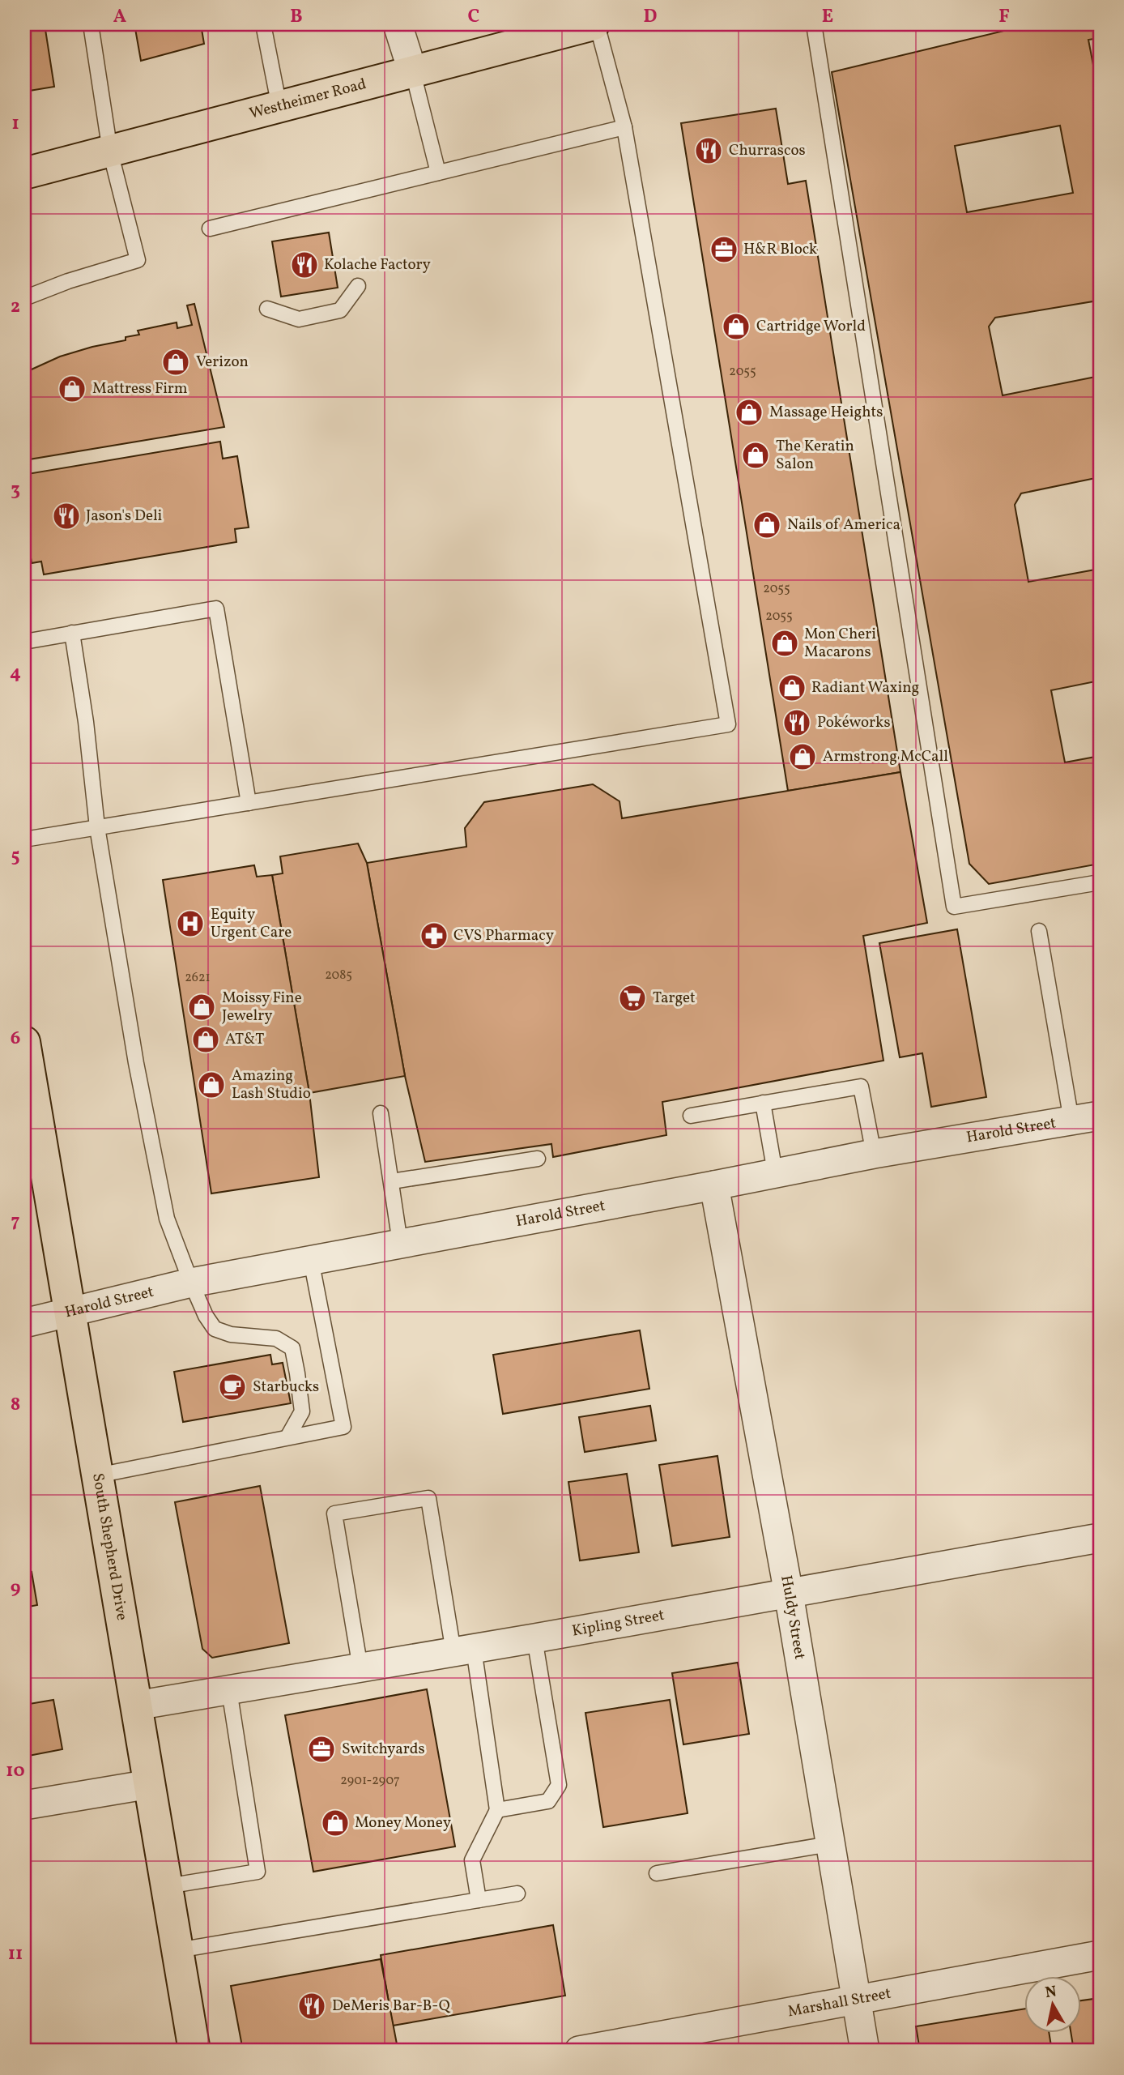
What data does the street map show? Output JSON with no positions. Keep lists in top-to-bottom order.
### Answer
{
  "streets": {
    "main road": ["Westheimer Road", "South Shepherd Drive"],
    "street": [
      "Harold Street",
      "Huldy Street",
      "Kipling Street",
      "Marshall Street"
    ]
  },
  "crossings": [
    ["Harold Street", "South Shepherd Drive"],
    ["Harold Street", "Huldy Street"],
    ["South Shepherd Drive", "Kipling Street"],
    ["Huldy Street", "Kipling Street"],
    ["Huldy Street", "Marshall Street"]
  ],
  "places": {
    "restaurant": [
      "Churrascos",
      "Kolache Factory",
      "Jason's Deli",
      "Pokéworks",
      "DeMeris Bar-B-Q"
    ],
    "office": ["H&R Block", "Switchyards"],
    "shop": [
      "Cartridge World",
      "Verizon",
      "Mattress Firm",
      "Massage Heights",
      "The Keratin Salon",
      "Nails of America",
      "Mon Cheri Macarons",
      "Radiant Waxing",
      "Armstrong McCall",
      "Moissy Fine Jewelry",
      "AT&T",
      "Amazing Lash Studio",
      "Money Money"
    ],
    "hospital": ["Equity Urgent Care"],
    "pharmacy": ["CVS Pharmacy"],
    "supermarket": ["Target"],
    "cafe": ["Starbucks"]
  },
  "house_numbers": [
    "2055",
    "2055",
    "2055",
    "2085",
    "2621",
    "2901-2907"
  ],
  "north": "top",
  "grid": {
    "columns": [
      "A",
      "B",
      "C",
      "D",
      "E",
      "F"
    ],
    "rows": [
      "1",
      "2",
      "3",
      "4",
      "5",
      "6",
      "7",
      "8",
      "9",
      "10",
      "11"
    ]
  }
}
